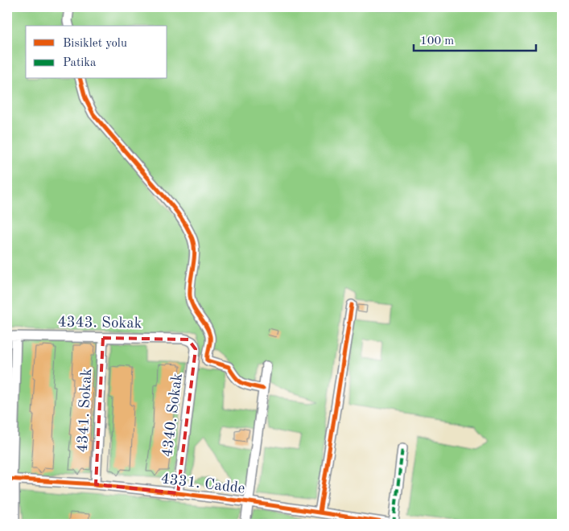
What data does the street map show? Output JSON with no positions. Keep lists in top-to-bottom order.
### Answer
{
  "streets": {
    "street": [
      "4343. Sokak",
      "4341. Sokak",
      "4340. Sokak",
      "4331. Cadde"
    ]
  },
  "crossings": [
    ["4343. Sokak", "4341. Sokak"],
    ["4343. Sokak", "4340. Sokak"],
    ["4341. Sokak", "4331. Cadde"],
    ["4340. Sokak", "4331. Cadde"]
  ],
  "legend": ["Bisiklet yolu", "Patika"],
  "scale_bar": "100 m"
}
